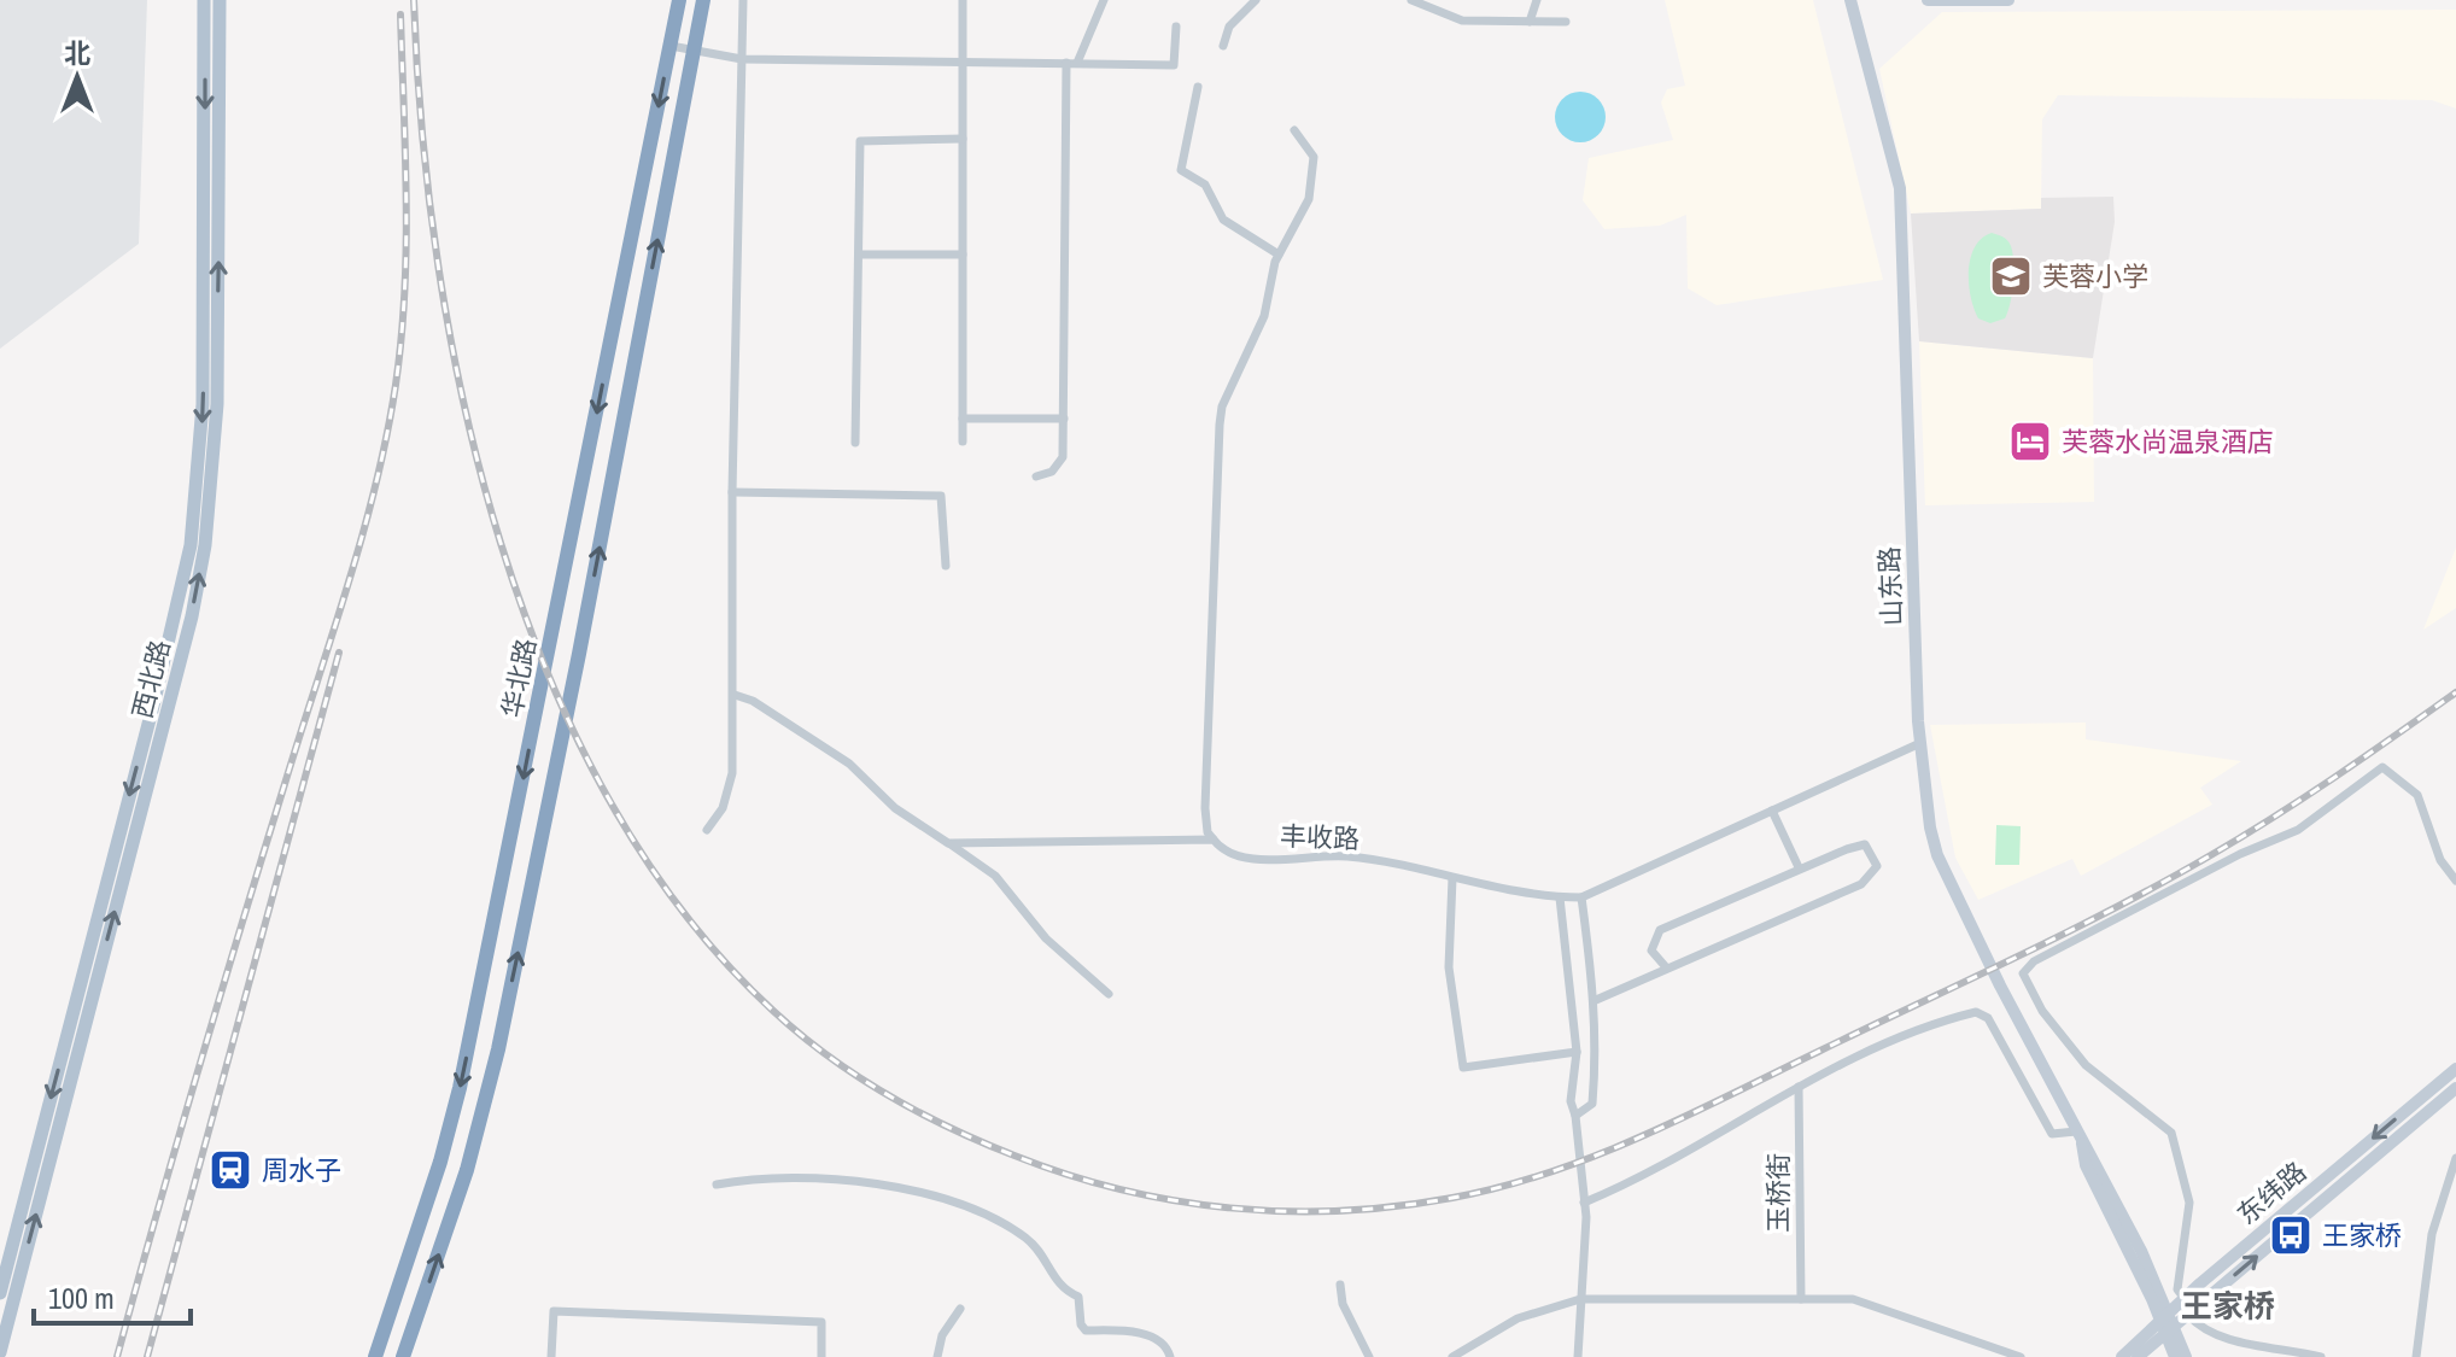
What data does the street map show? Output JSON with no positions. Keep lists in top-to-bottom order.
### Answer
{
  "streets": {
    "highway": ["华北路"],
    "main road": ["山东路", "西北路", "东纬路"],
    "street": ["丰收路", "玉桥街"]
  },
  "crossings": [
    ["山东路", "丰收路"],
    ["山东路", "东纬路"]
  ],
  "districts": ["王家桥"],
  "places": {
    "school or university": ["芙蓉小学"],
    "hotel": ["芙蓉水尚温泉酒店"],
    "station": ["周水子"],
    "bus stop": ["王家桥"]
  },
  "scale_bar": "100 m",
  "north": "top"
}
